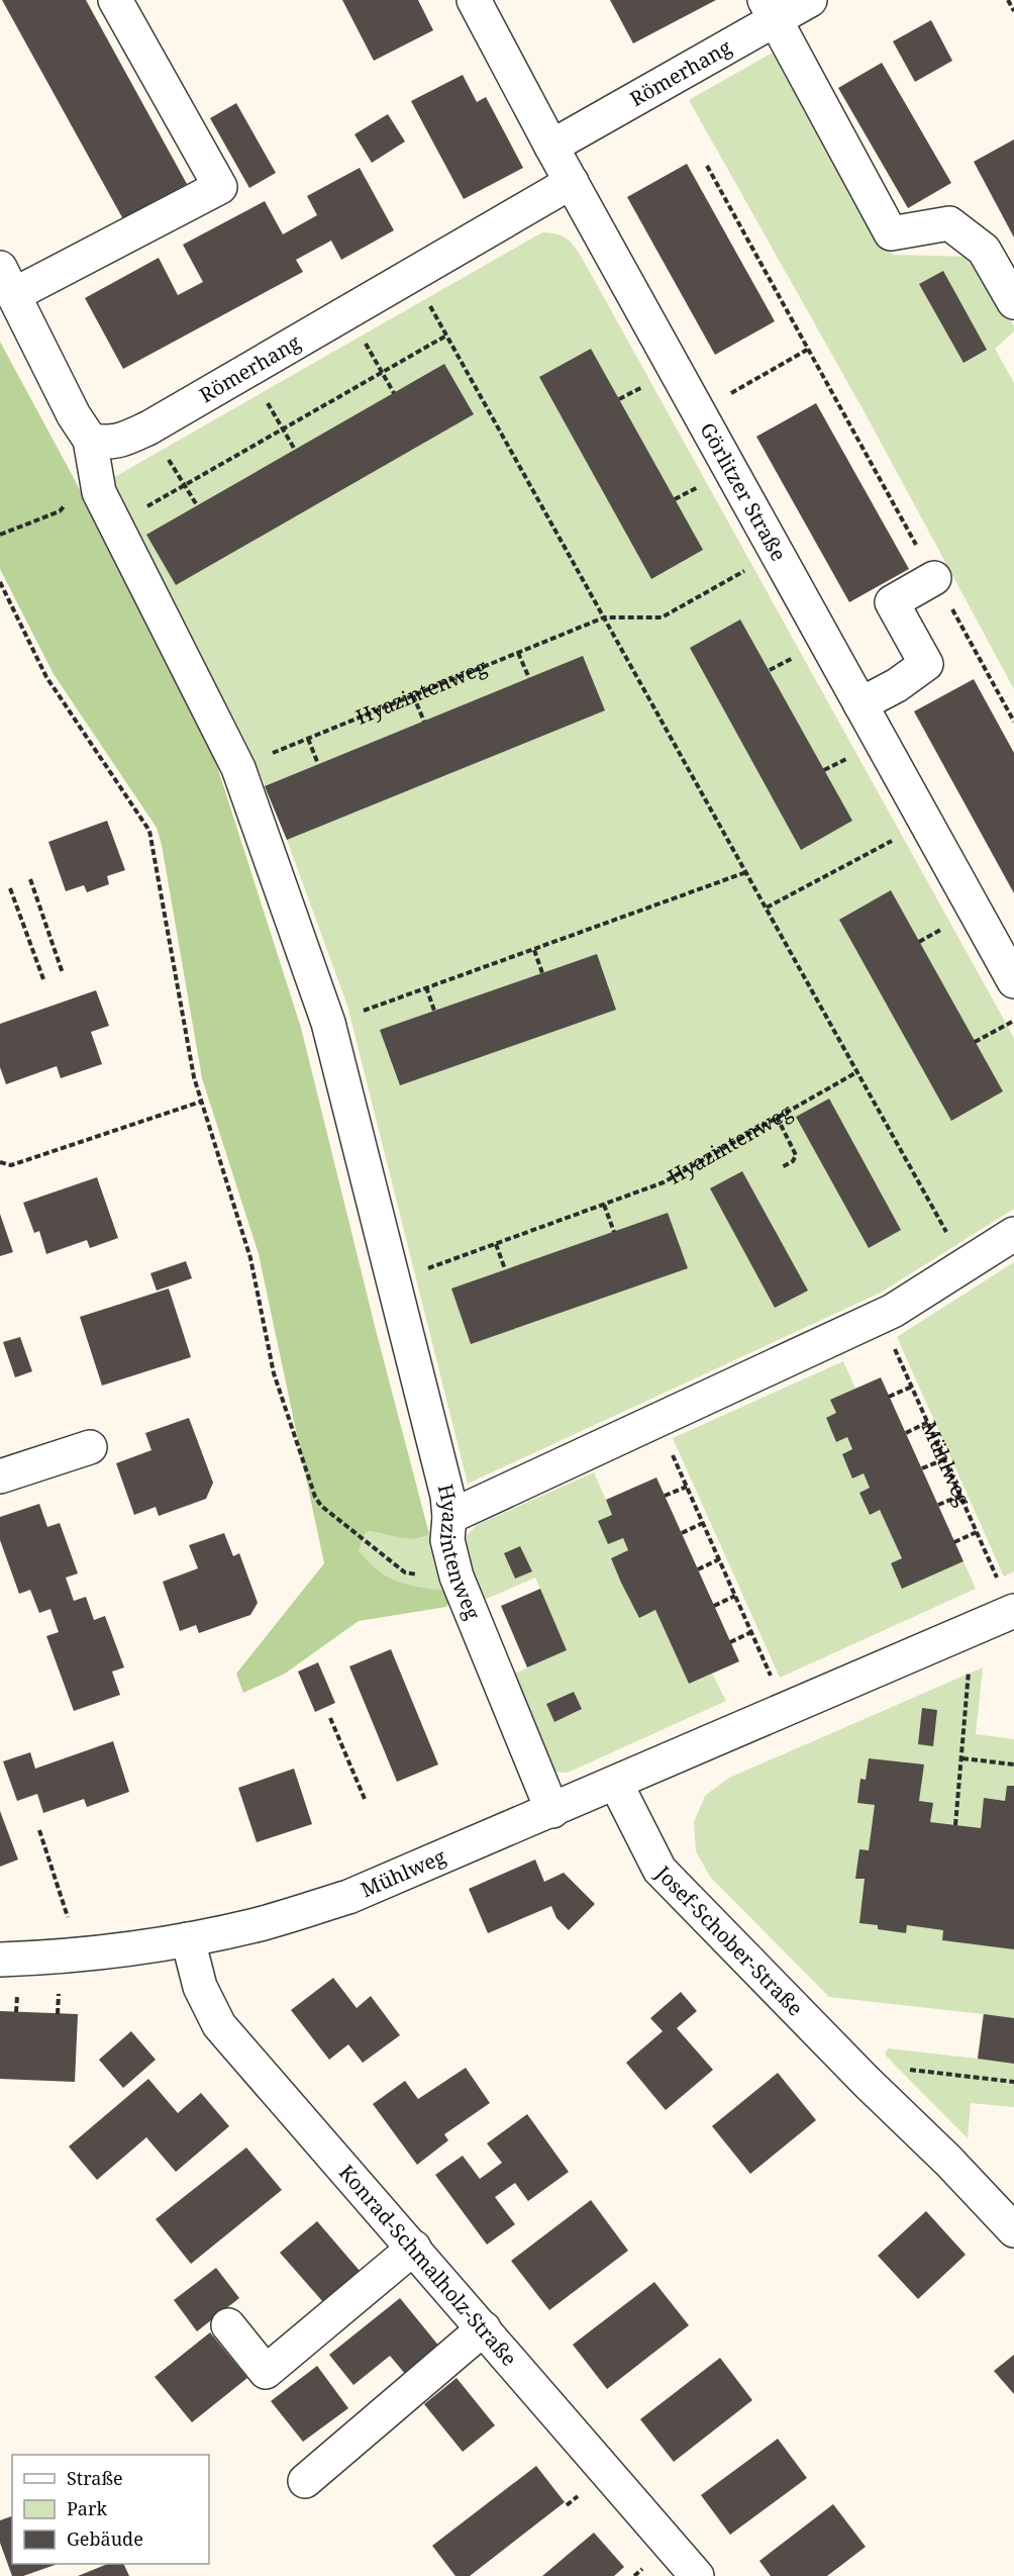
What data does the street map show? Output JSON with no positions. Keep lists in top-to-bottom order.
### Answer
{
  "streets": {
    "street": [
      "Römerhang",
      "Görlitzer Straße",
      "Hyazintenweg",
      "Mühlweg",
      "Josef-Schober-Straße",
      "Konrad-Schmalholz-Straße"
    ]
  },
  "crossings": [
    ["Römerhang", "Görlitzer Straße"],
    ["Römerhang", "Hyazintenweg"],
    ["Hyazintenweg", "Mühlweg"],
    ["Mühlweg", "Josef-Schober-Straße"],
    ["Mühlweg", "Konrad-Schmalholz-Straße"]
  ],
  "legend": ["Straße", "Park", "Gebäude"]
}
